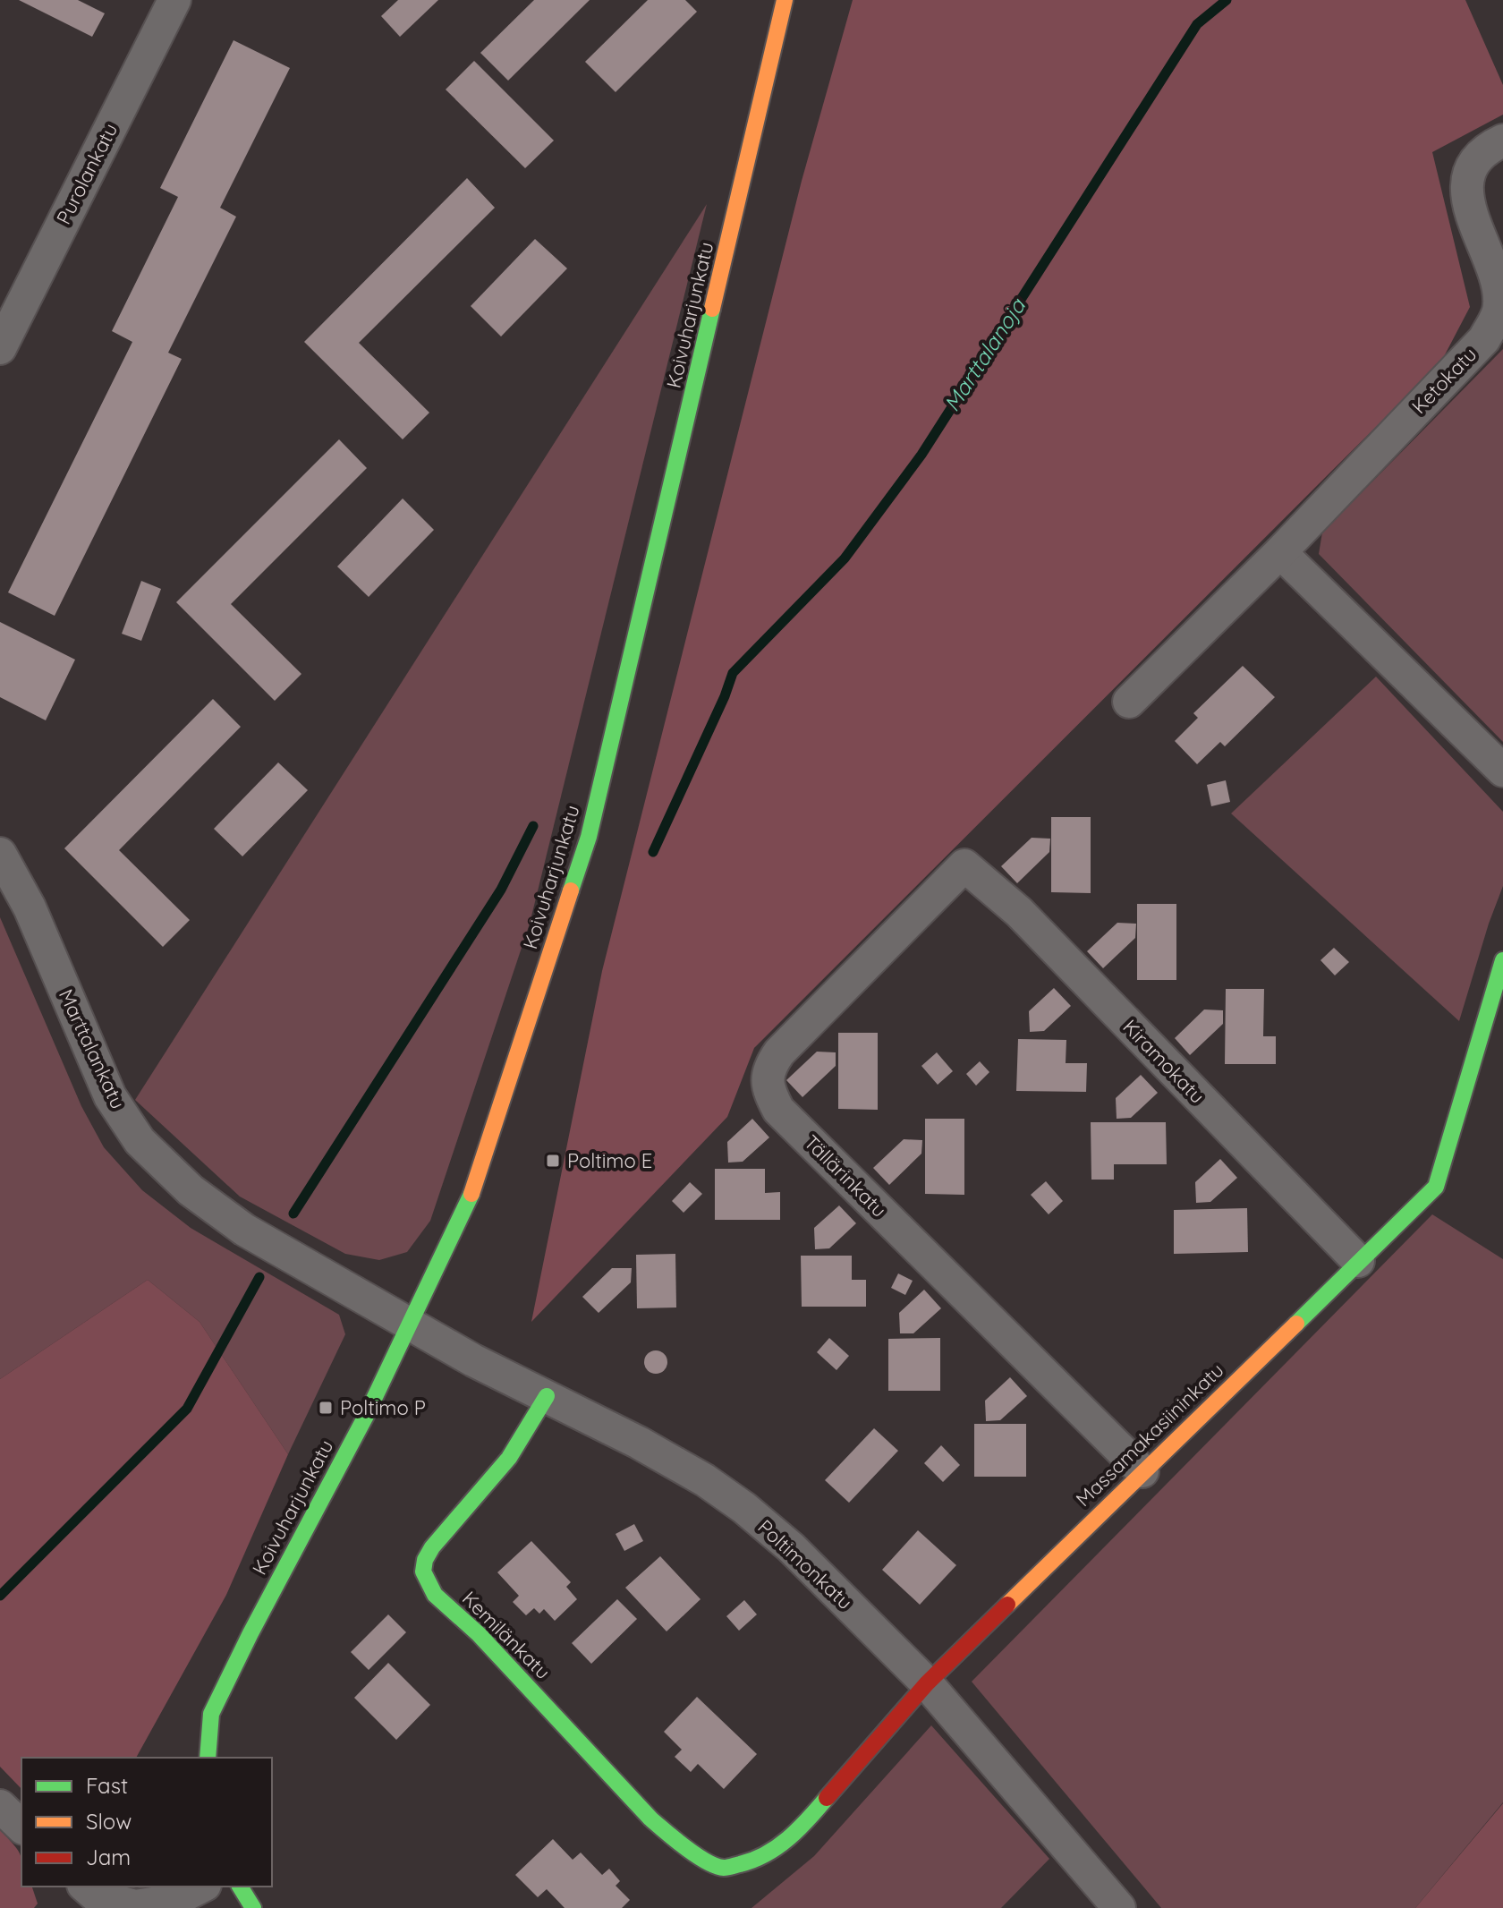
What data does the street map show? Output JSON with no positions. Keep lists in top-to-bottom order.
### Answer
{
  "streets": {
    "street": [
      "Purolankatu",
      "Koivuharjunkatu",
      "Ketokatu",
      "Marttalankatu",
      "Kiramokatu",
      "Tällärinkatu",
      "Massamakasiininkatu",
      "Poltimonkatu",
      "Kemilänkatu"
    ]
  },
  "crossings": [
    ["Koivuharjunkatu", "Marttalankatu"],
    ["Koivuharjunkatu", "Poltimonkatu"],
    ["Marttalankatu", "Poltimonkatu"],
    ["Kiramokatu", "Tällärinkatu"],
    ["Kiramokatu", "Massamakasiininkatu"],
    ["Tällärinkatu", "Massamakasiininkatu"],
    ["Massamakasiininkatu", "Poltimonkatu"],
    ["Massamakasiininkatu", "Kemilänkatu"],
    ["Poltimonkatu", "Kemilänkatu"]
  ],
  "water": ["Marttalanoja"],
  "places": {
    "transit": ["Poltimo E", "Poltimo P"]
  },
  "legend": ["Fast", "Slow", "Jam"]
}
